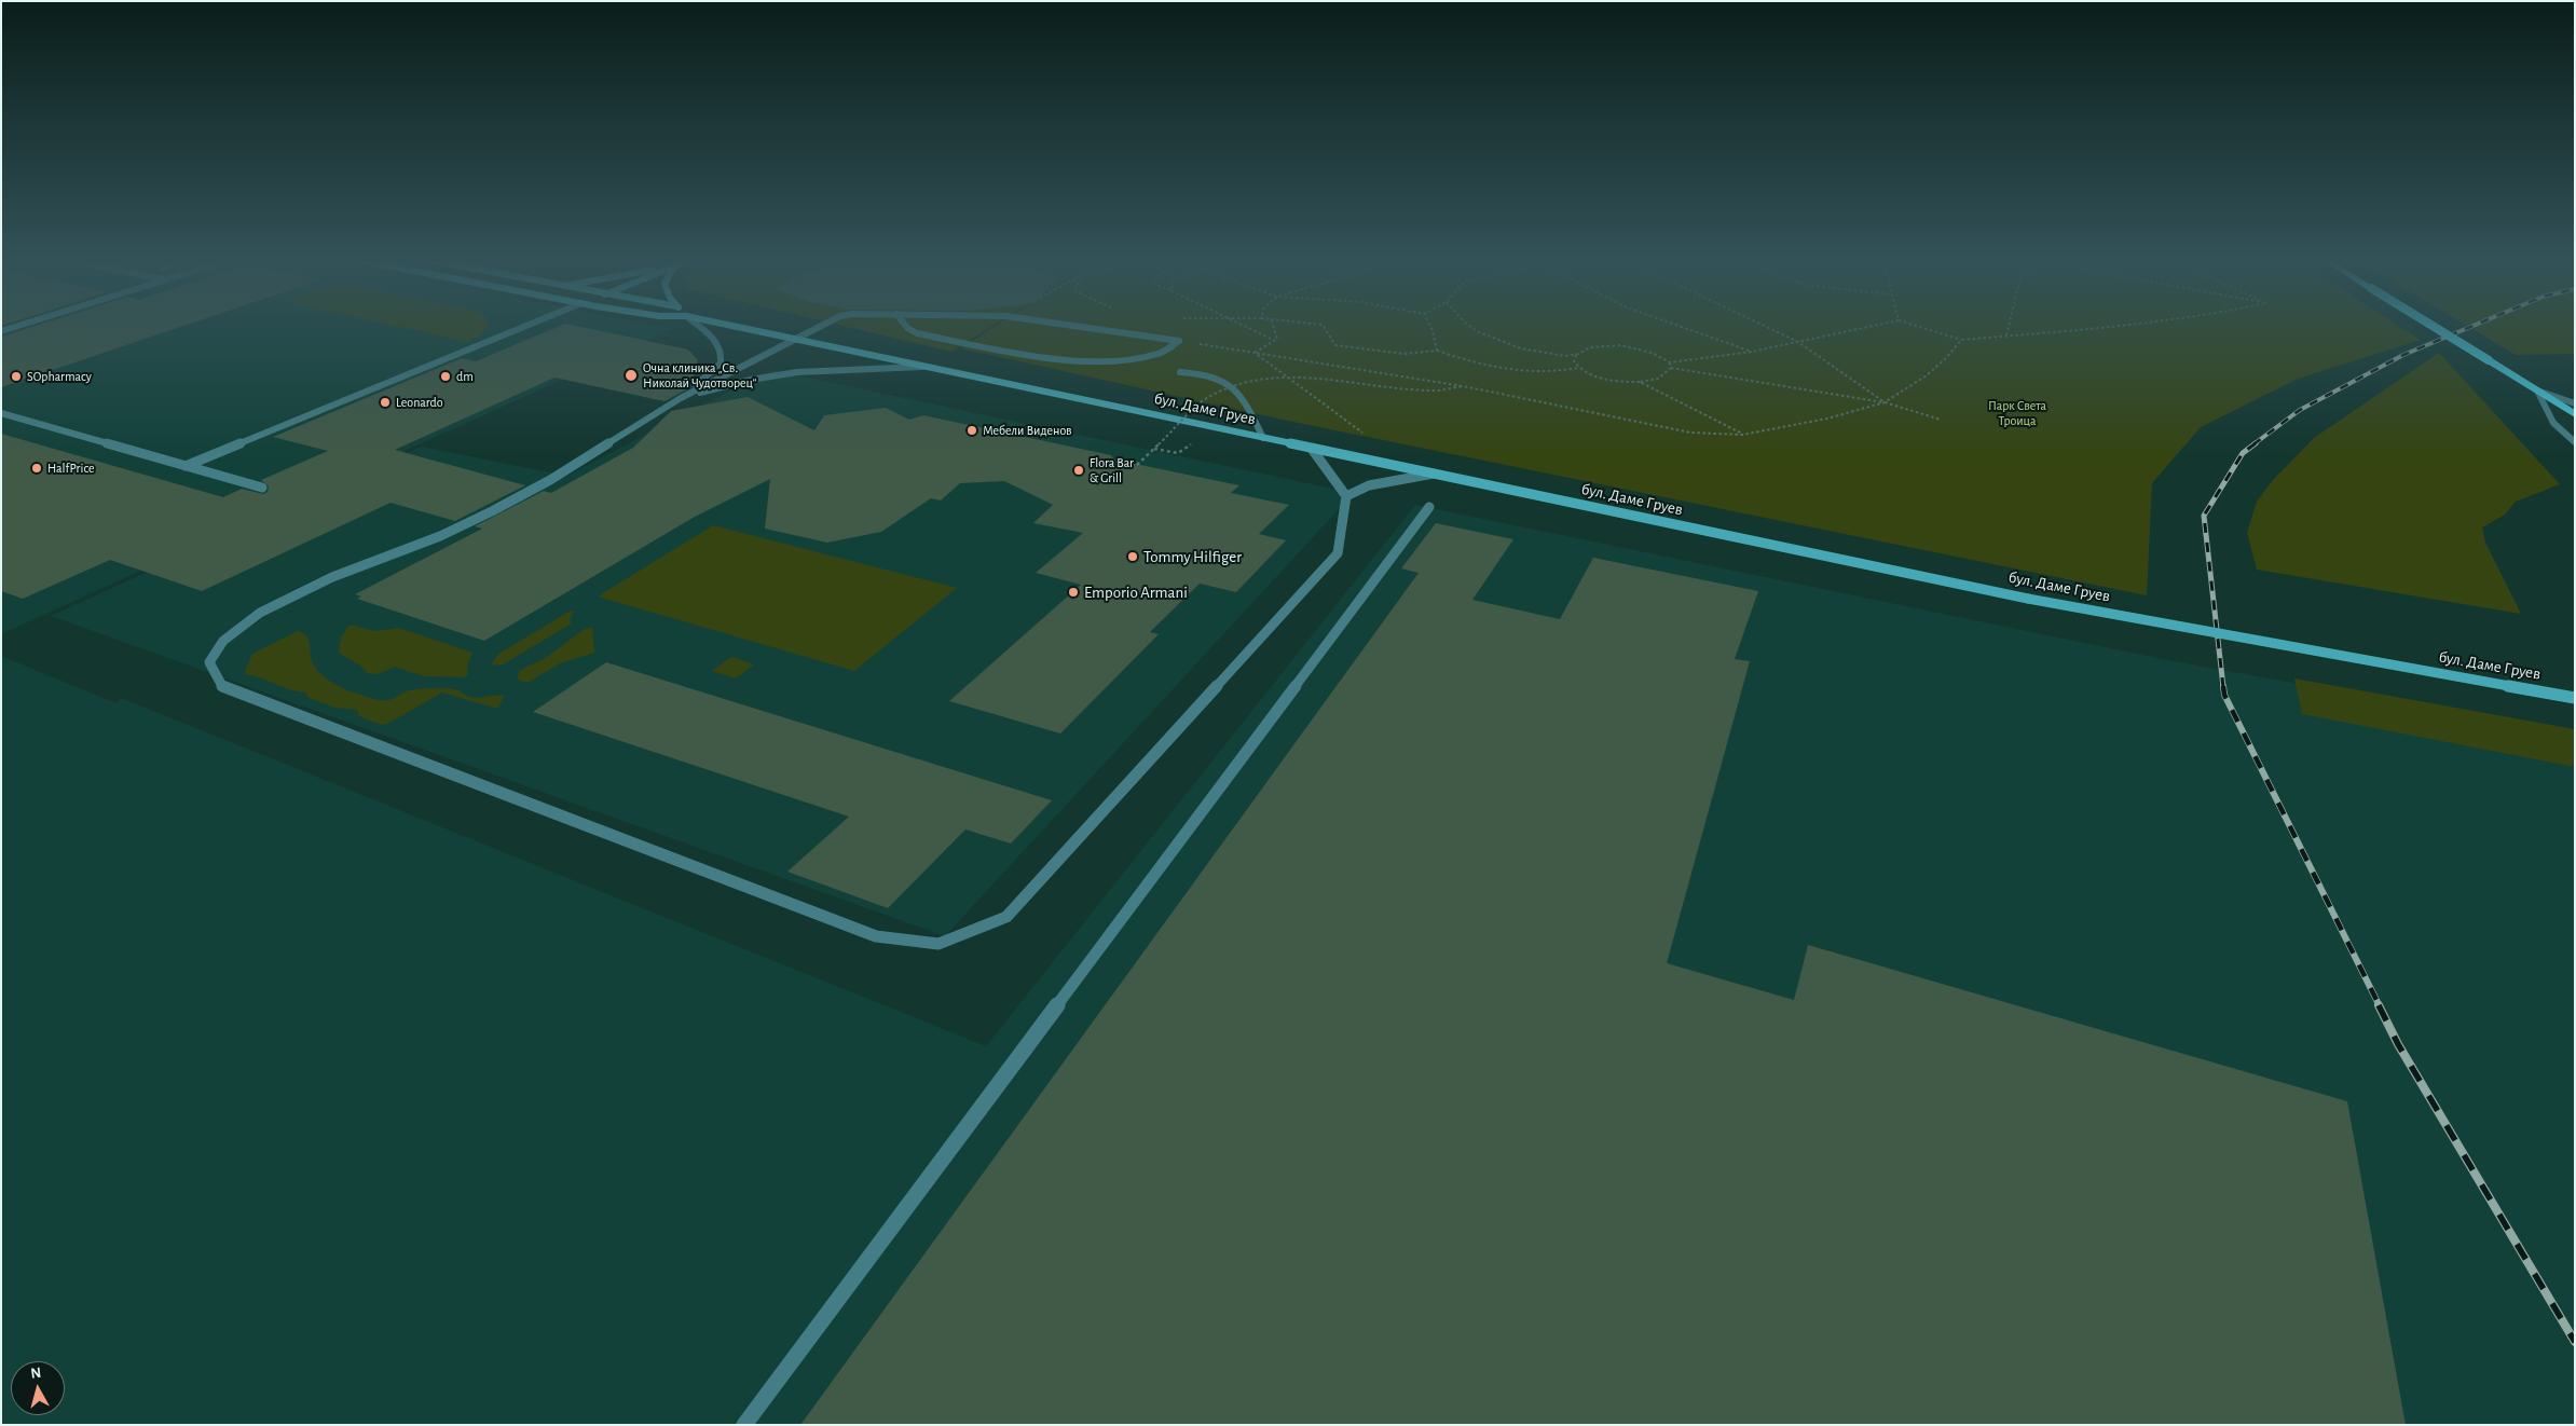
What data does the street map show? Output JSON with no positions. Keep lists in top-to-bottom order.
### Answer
{
  "streets": {
    "main road": ["бул. Даме Груев"]
  },
  "parks": ["Парк Света Троица"],
  "places": [
    "Oчна клиника „Св. Николай Чудотворец“",
    "SOpharmacy",
    "dm",
    "Leonardo",
    "Мебели Виденов",
    "HalfPrice",
    "Flora Bar & Grill",
    "Tommy Hilfiger",
    "Emporio Armani"
  ],
  "north": "top"
}
